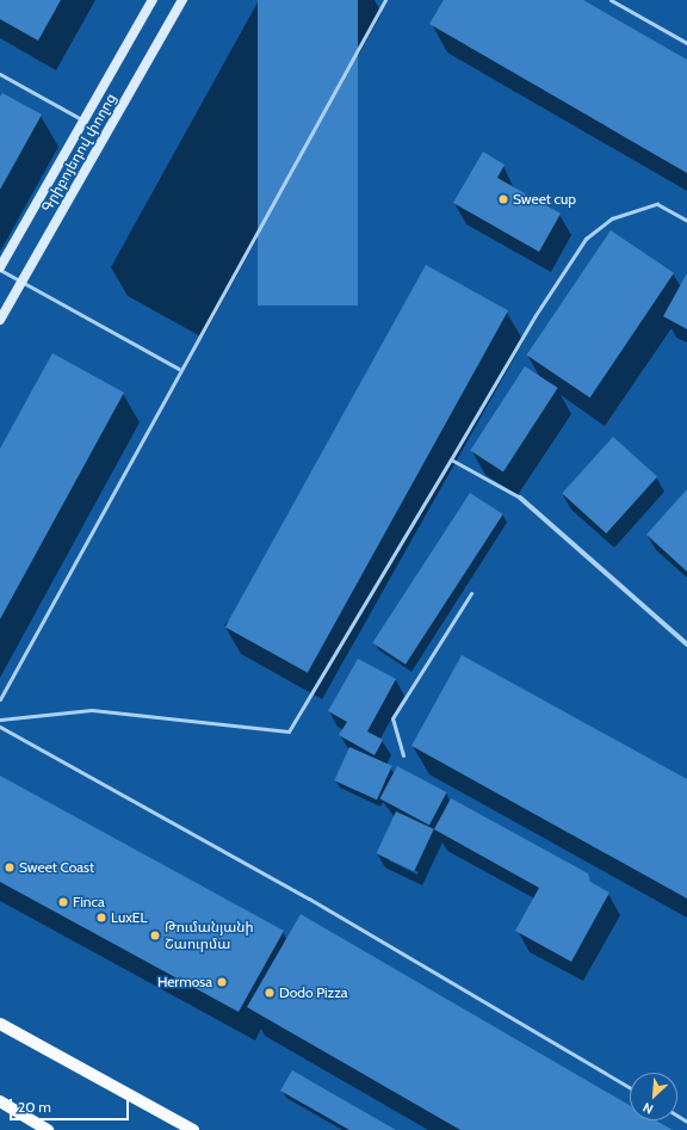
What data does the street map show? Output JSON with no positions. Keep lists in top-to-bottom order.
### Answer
{
  "streets": {
    "street": ["Գրիբոյեդով փողոց"]
  },
  "places": [
    "Sweet cup",
    "Sweet Coast",
    "Finca",
    "LuxEL",
    "Թումանյանի Շաուրմա",
    "Hermosa",
    "Dodo Pizza"
  ],
  "scale_bar": "20 m",
  "north": "bottom left"
}
